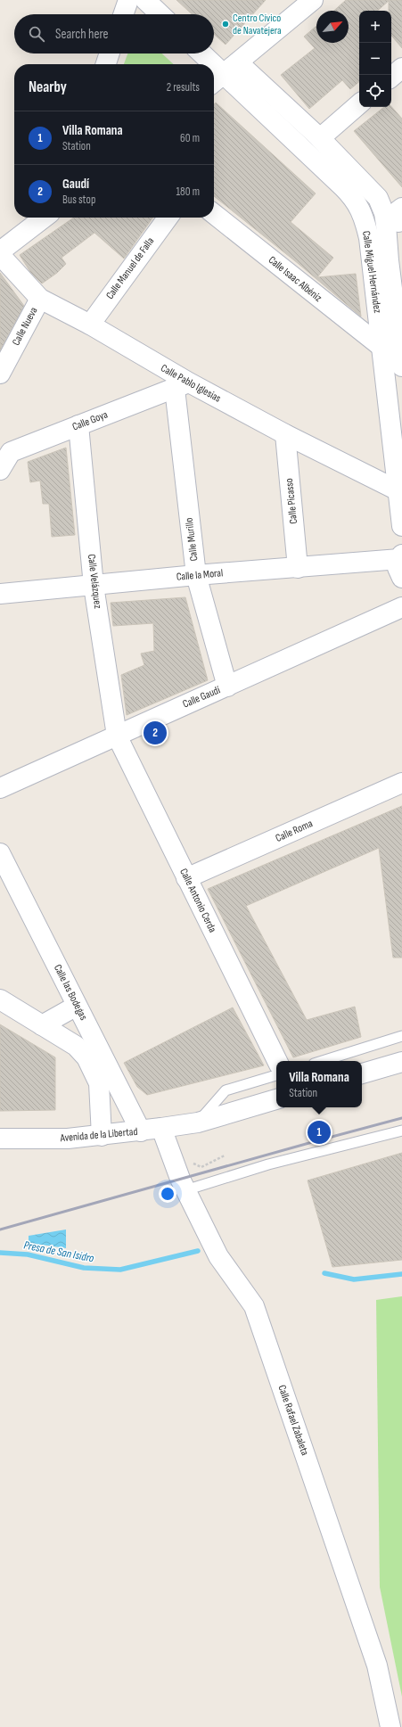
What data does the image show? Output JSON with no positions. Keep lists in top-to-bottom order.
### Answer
{
  "streets": {
    "street": [
      "Calle Manuel de Falla",
      "Calle Miguel Hernández",
      "Calle Isaac Albéniz",
      "Calle Nueva",
      "Calle Pablo Iglesias",
      "Calle Goya",
      "Calle Picasso",
      "Calle Murillo",
      "Calle la Moral",
      "Calle Velázquez",
      "Calle Gaudí",
      "Calle Roma",
      "Calle Antonio Cerda",
      "Calle las Bodegas",
      "Avenida de la Libertad",
      "Calle Rafael Zabaleta"
    ]
  },
  "crossings": [
    ["Calle Manuel de Falla", "Calle Pablo Iglesias"],
    ["Calle Miguel Hernández", "Calle Isaac Albéniz"],
    ["Calle Miguel Hernández", "Calle Pablo Iglesias"],
    ["Calle Nueva", "Calle Pablo Iglesias"],
    ["Calle Pablo Iglesias", "Calle Goya"],
    ["Calle Pablo Iglesias", "Calle Picasso"],
    ["Calle Pablo Iglesias", "Calle Murillo"],
    ["Calle Goya", "Calle Murillo"],
    ["Calle Goya", "Calle Velázquez"],
    ["Calle Picasso", "Calle la Moral"],
    ["Calle Murillo", "Calle la Moral"],
    ["Calle Murillo", "Calle Gaudí"],
    ["Calle la Moral", "Calle Velázquez"],
    ["Calle Velázquez", "Calle Gaudí"],
    ["Calle Velázquez", "Calle Antonio Cerda"],
    ["Calle Gaudí", "Calle Antonio Cerda"],
    ["Calle Roma", "Calle Antonio Cerda"],
    ["Calle las Bodegas", "Avenida de la Libertad"],
    ["Avenida de la Libertad", "Calle Rafael Zabaleta"]
  ],
  "water": ["Presa de San Isidro"],
  "places": ["Centro Cívico de Navatejera"],
  "north": "top right",
  "page": {
    "map_buttons": ["+", "−"],
    "search": "Search here",
    "heading": ["Nearby", "2 results"],
    "list": [
      {
        "mark": "1",
        "name": "Villa Romana",
        "note": "Station",
        "value": "60 m"
      },
      {
        "mark": "2",
        "name": "Gaudí",
        "note": "Bus stop",
        "value": "180 m"
      }
    ],
    "pins": ["2", "1"],
    "popup": ["Villa Romana", "Station"]
  }
}
